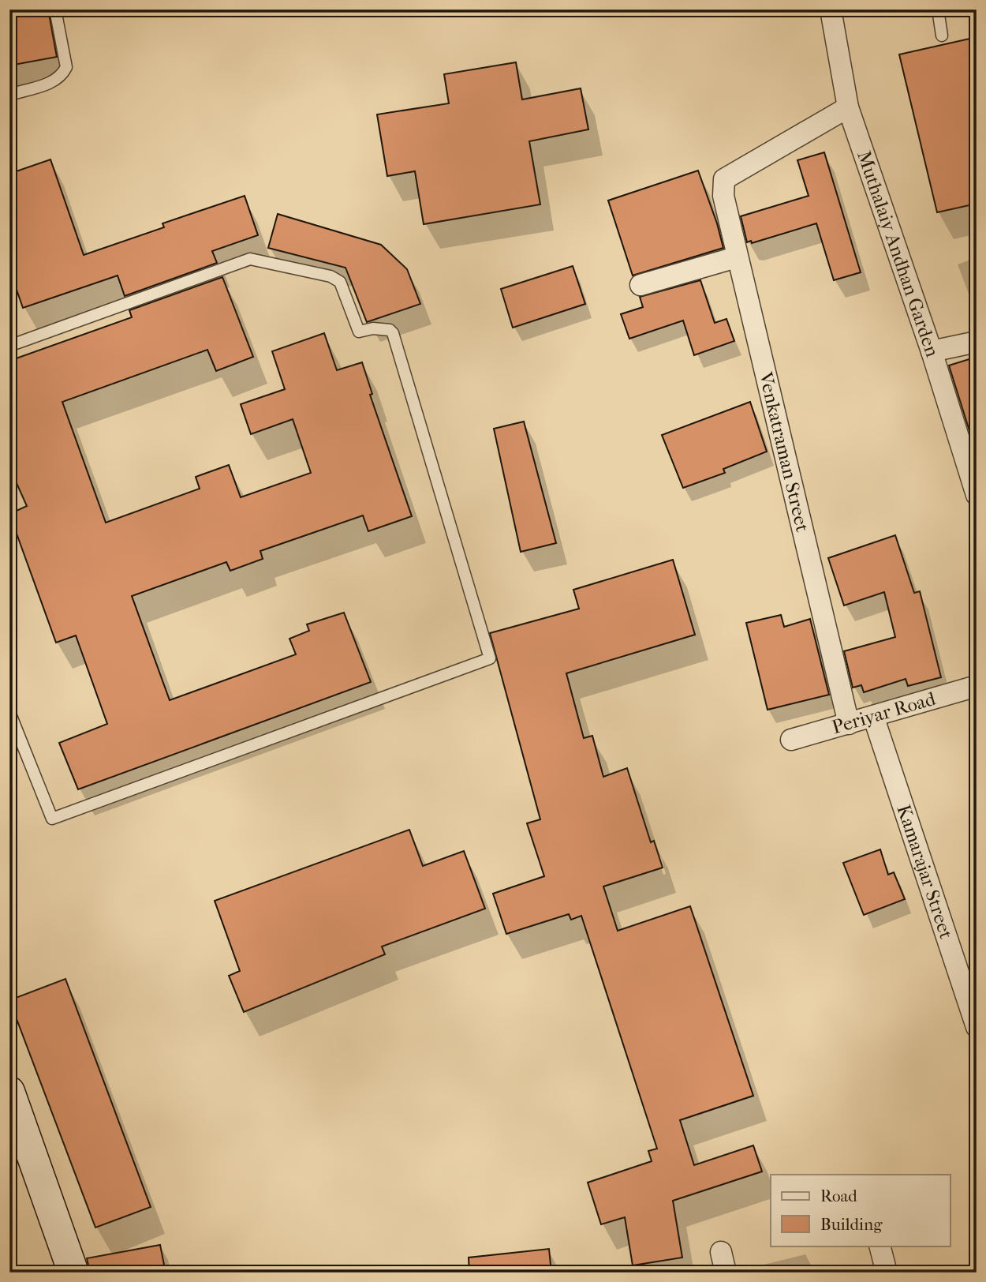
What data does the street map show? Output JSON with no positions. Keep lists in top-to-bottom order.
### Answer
{
  "streets": {
    "street": [
      "Muthalaiy Andhan Garden",
      "Venkatraman Street",
      "Periyar Road",
      "Kamarajar Street"
    ]
  },
  "crossings": [
    ["Muthalaiy Andhan Garden", "Venkatraman Street"],
    ["Venkatraman Street", "Periyar Road"],
    ["Periyar Road", "Kamarajar Street"]
  ],
  "legend": ["Road", "Building"]
}
